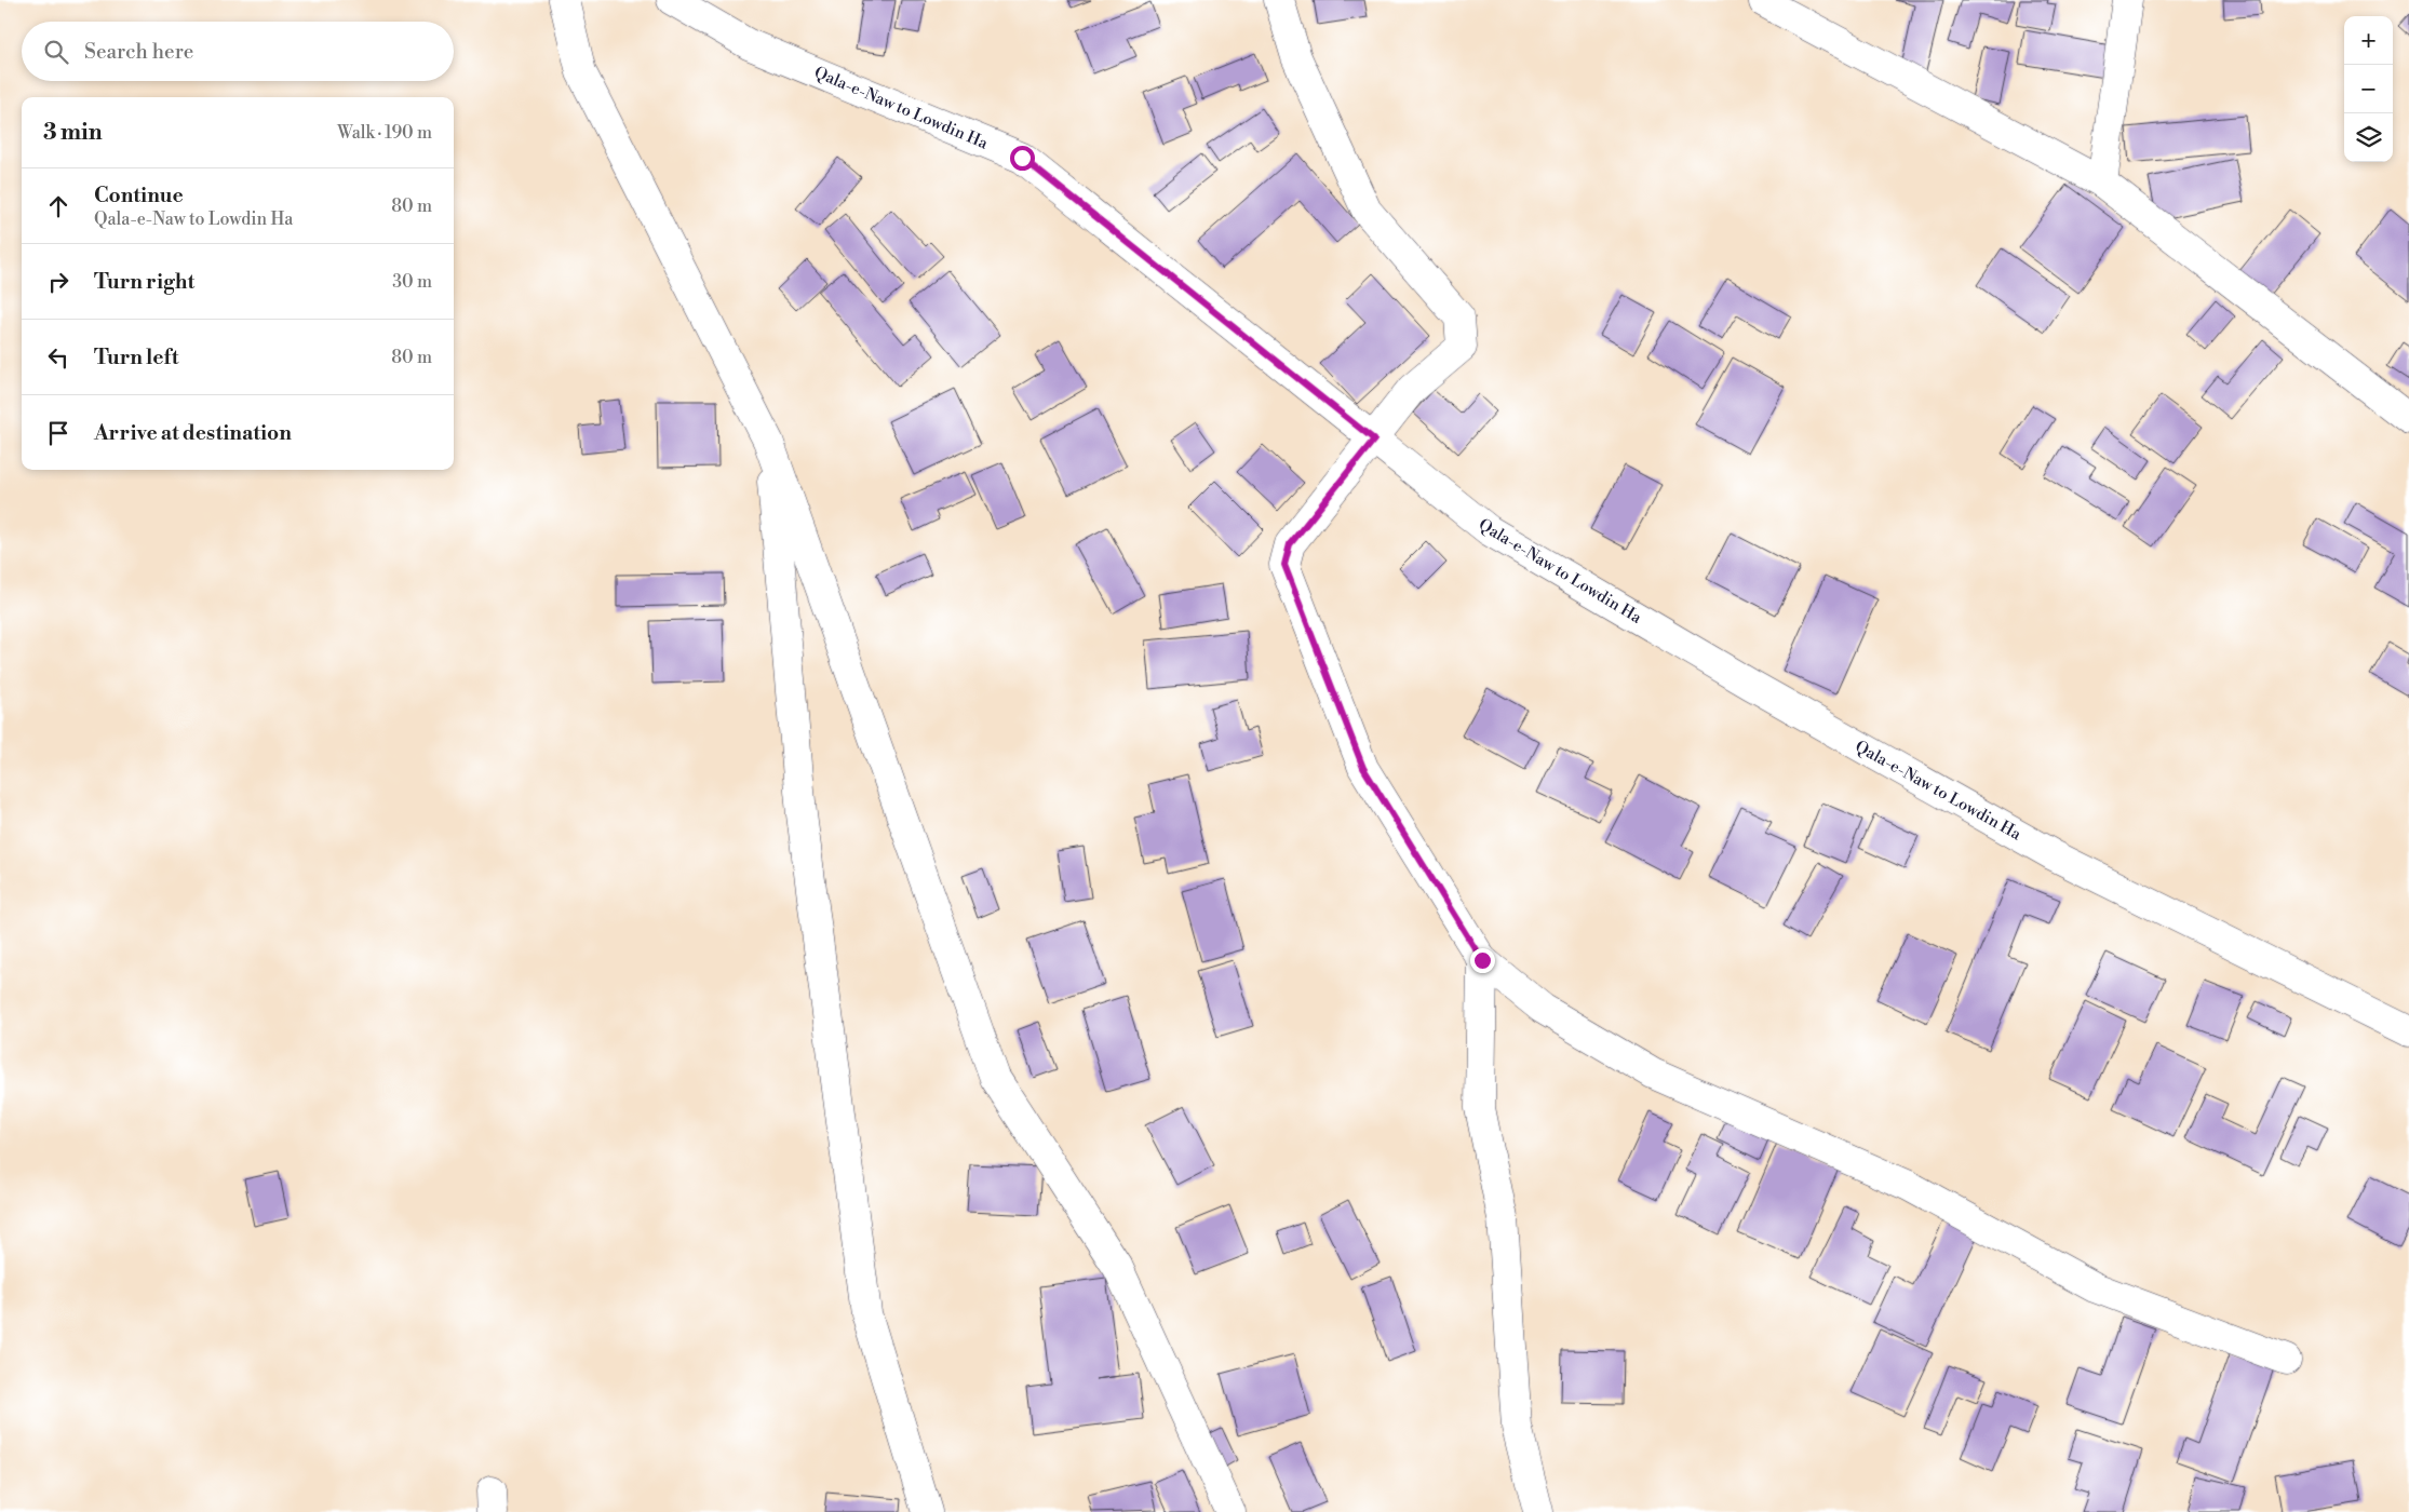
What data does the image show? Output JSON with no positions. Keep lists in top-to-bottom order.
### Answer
{
  "streets": {
    "street": ["Qala-e-Naw to Lowdin Ha"]
  },
  "page": {
    "map_buttons": ["+", "−"],
    "search": "Search here",
    "heading": ["3 min", "Walk · 190 m"],
    "list": [
      ["Continue", "Qala-e-Naw to Lowdin Ha", "80 m"],
      ["Turn right", "30 m"],
      ["Turn left", "80 m"],
      "Arrive at destination"
    ]
  }
}
